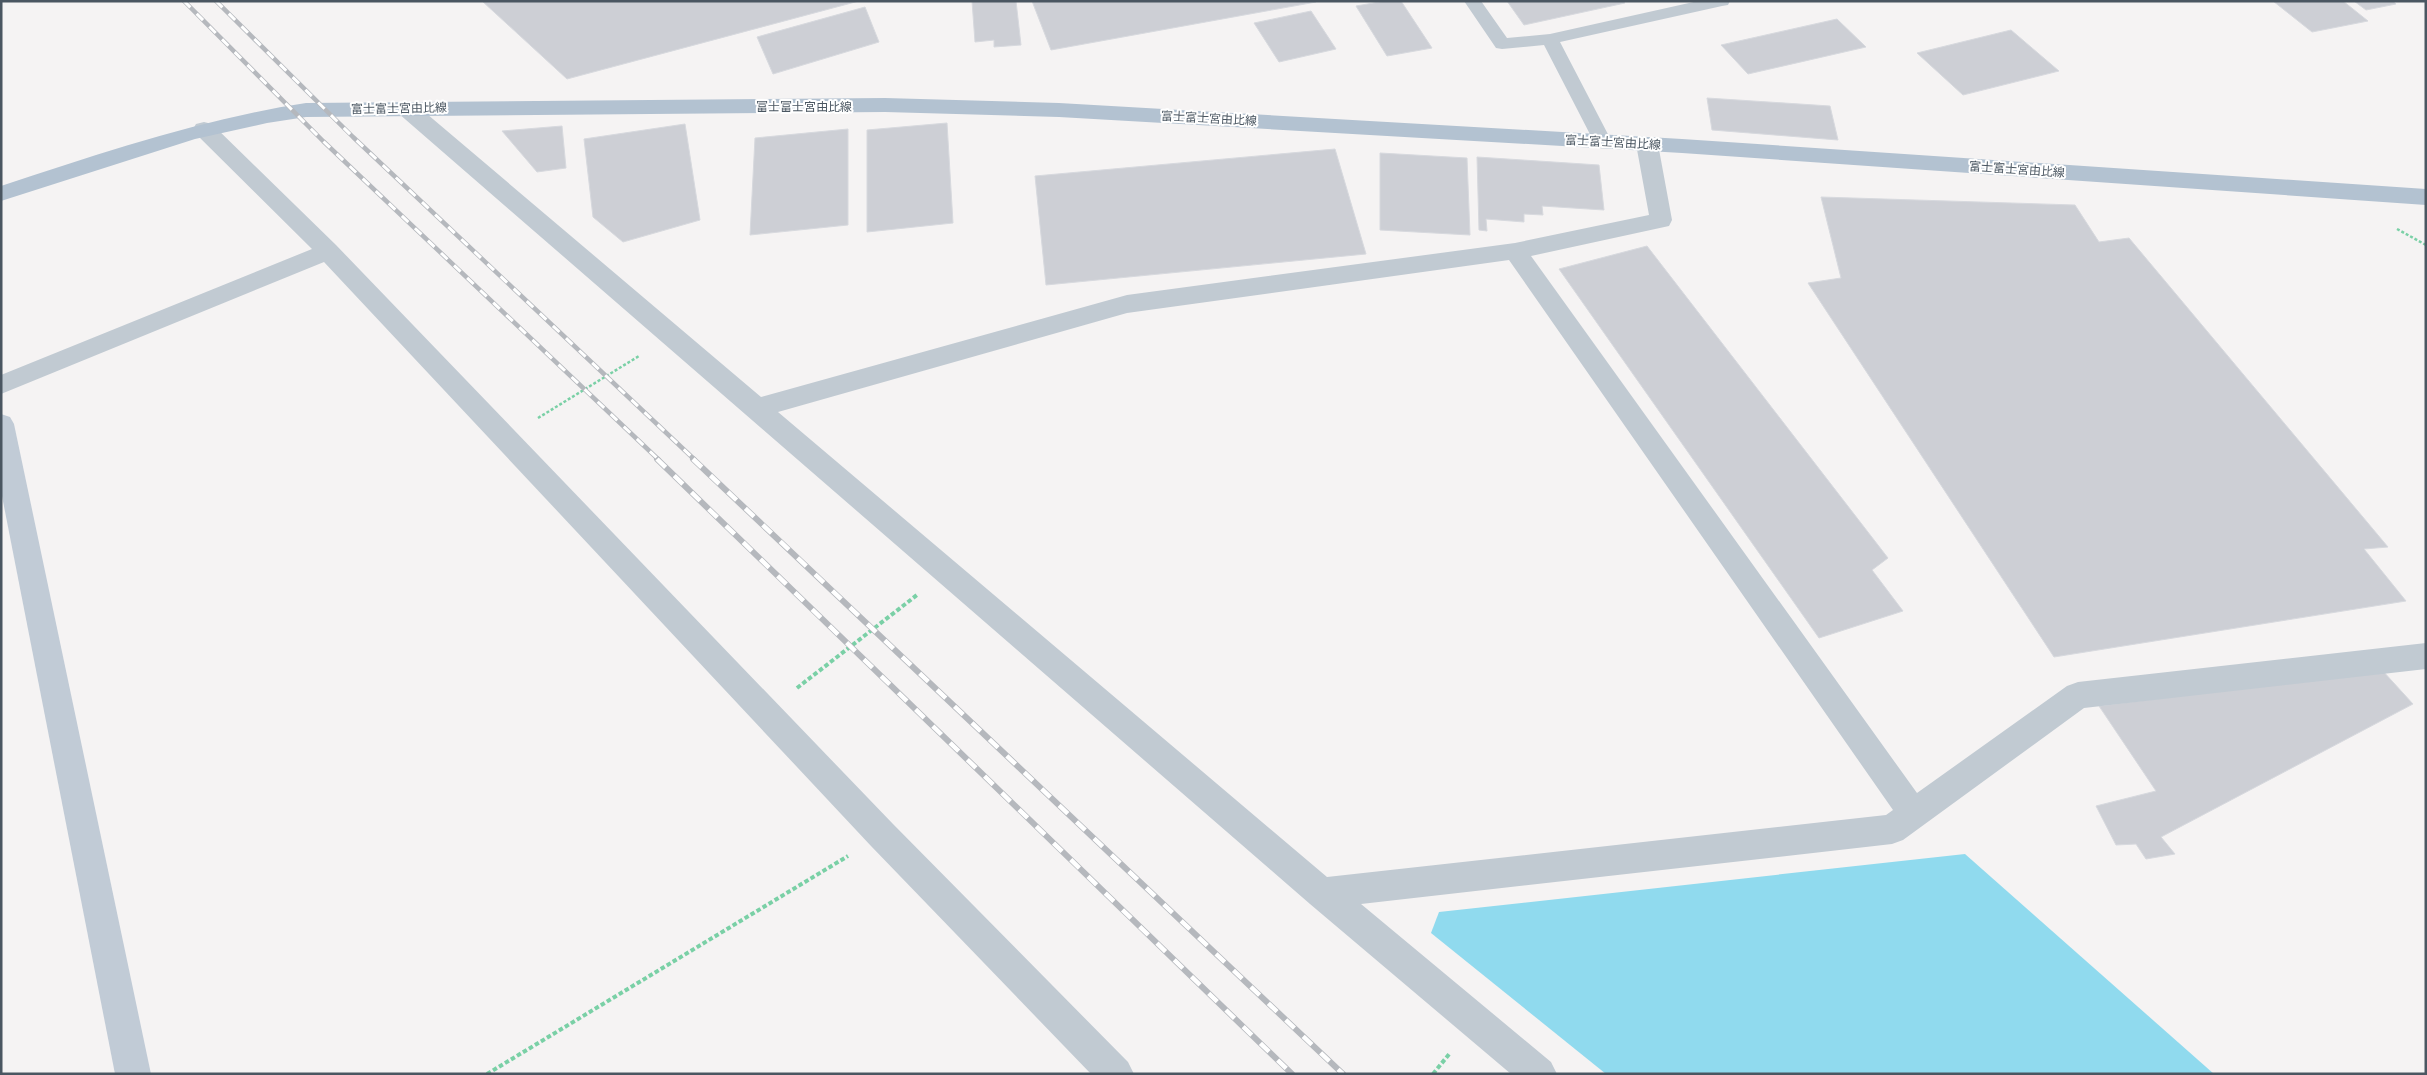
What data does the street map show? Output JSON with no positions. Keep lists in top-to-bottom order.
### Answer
{
  "streets": {
    "main road": ["富士富士宮由比線"]
  }
}
